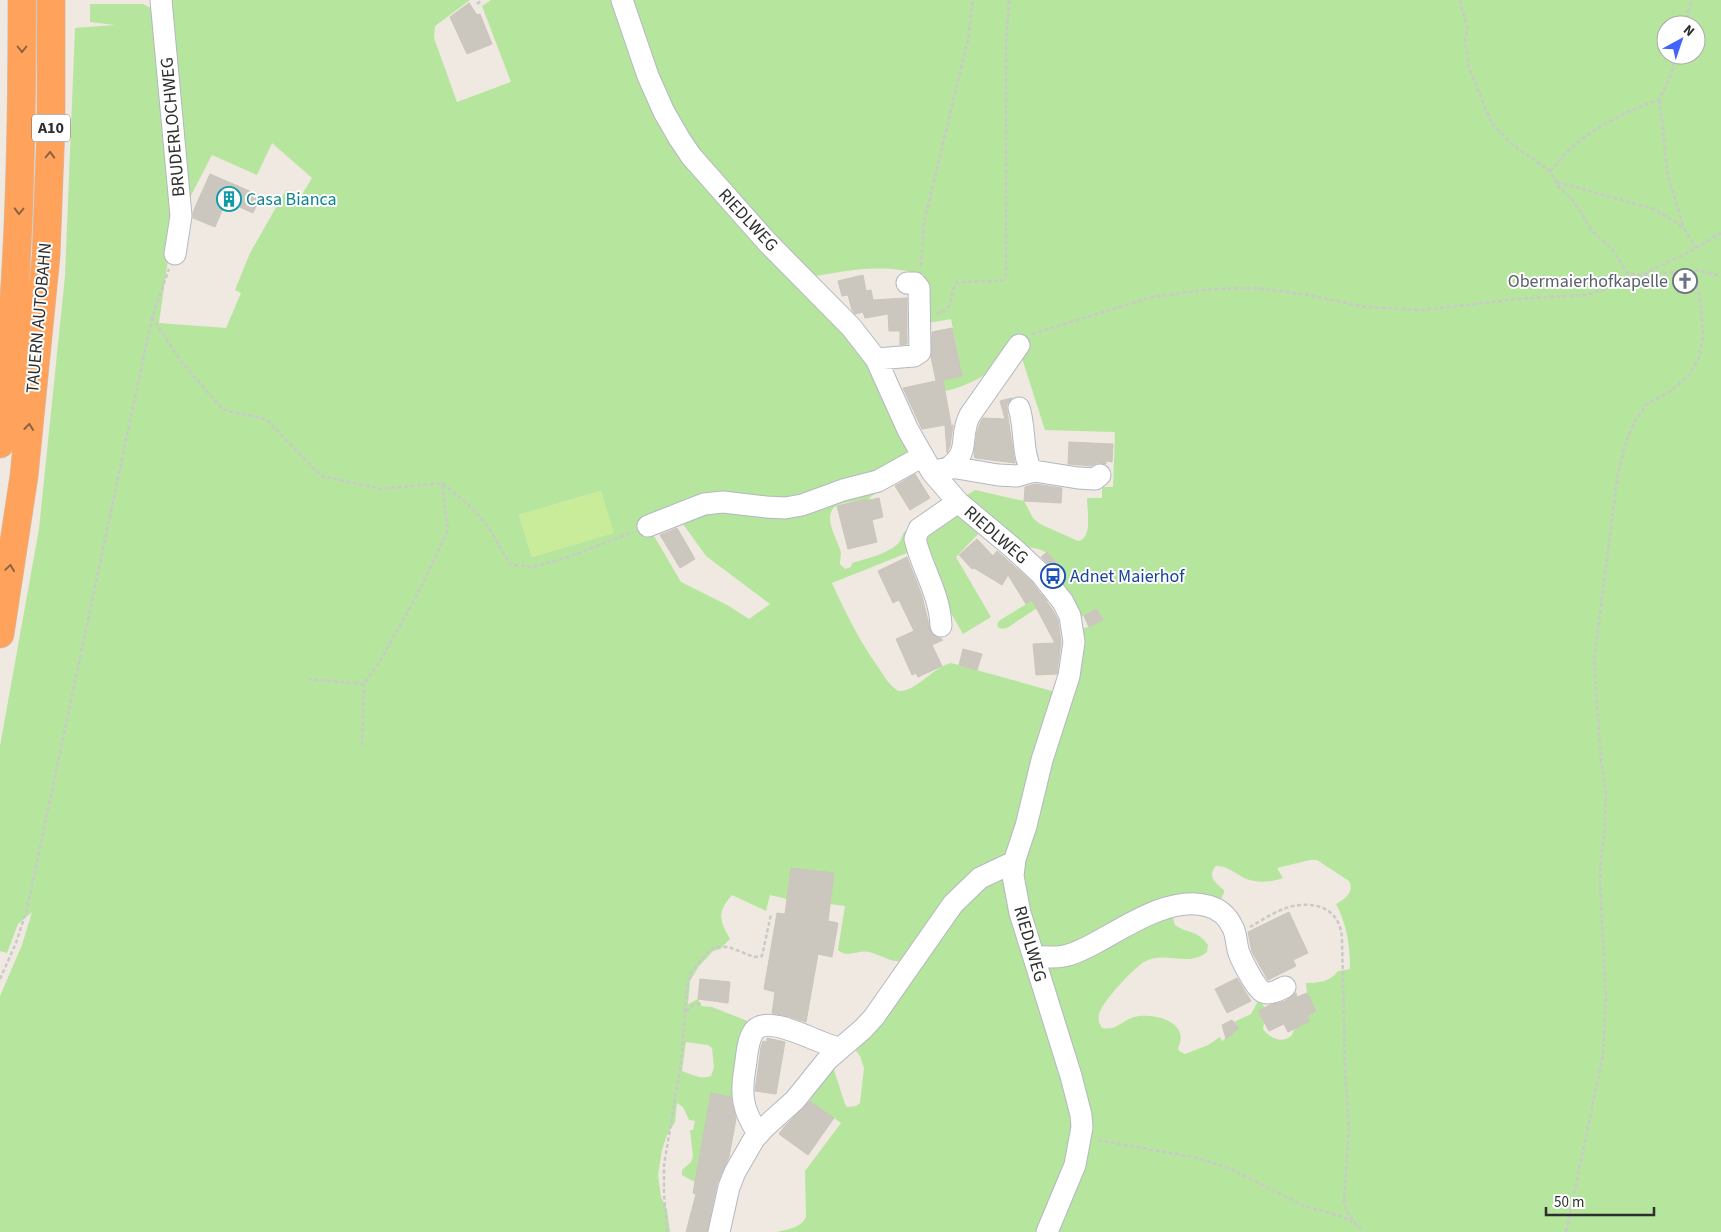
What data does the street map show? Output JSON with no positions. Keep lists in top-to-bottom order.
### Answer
{
  "streets": {
    "highway": ["A10", "TAUERN AUTOBAHN"],
    "street": ["BRUDERLOCHWEG", "RIEDLWEG"]
  },
  "places": {
    "building": ["Casa Bianca"],
    "church": ["Obermaierhofkapelle"],
    "bus stop": ["Adnet Maierhof"]
  },
  "scale_bar": "50 m",
  "north": "top right"
}
